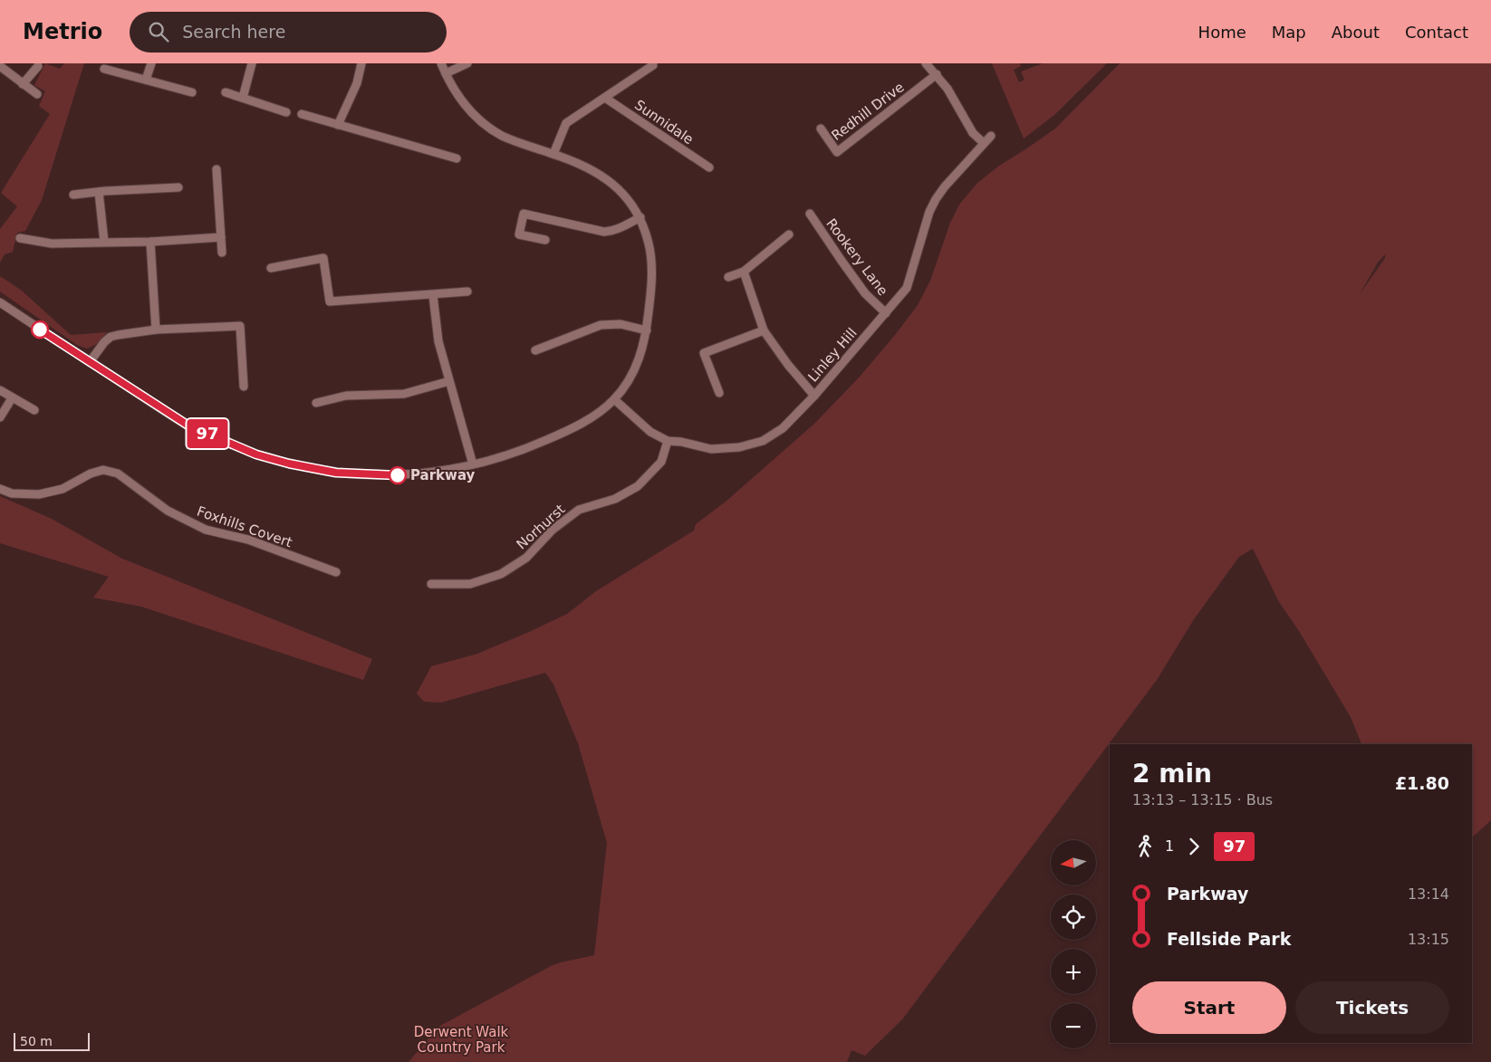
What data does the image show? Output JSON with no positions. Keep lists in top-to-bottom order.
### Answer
{
  "streets": {
    "street": [
      "Redhill Drive",
      "Sunnidale",
      "Rookery Lane",
      "Linley Hill",
      "Foxhills Covert",
      "Norhurst"
    ]
  },
  "crossings": [
    ["Rookery Lane", "Linley Hill"],
    ["Linley Hill", "Norhurst"]
  ],
  "parks": ["Derwent Walk Country Park"],
  "places": ["Parkway"],
  "lines": ["bus line 97"],
  "scale_bar": "50 m",
  "north": "left",
  "page": {
    "header": "Metrio",
    "search": "Search here",
    "nav": [
      "Home",
      "Map",
      "About",
      "Contact"
    ],
    "on_map": "97",
    "heading": ["2 min", "13:13 – 13:15 · Bus", "£1.80"],
    "legs": ["1", "97"],
    "map_buttons": ["+", "−"],
    "list": [
      {
        "name": "Parkway",
        "value": "13:14"
      },
      {
        "name": "Fellside Park",
        "value": "13:15"
      }
    ],
    "buttons": ["Start", "Tickets"],
    "scale": "50 m"
  }
}
